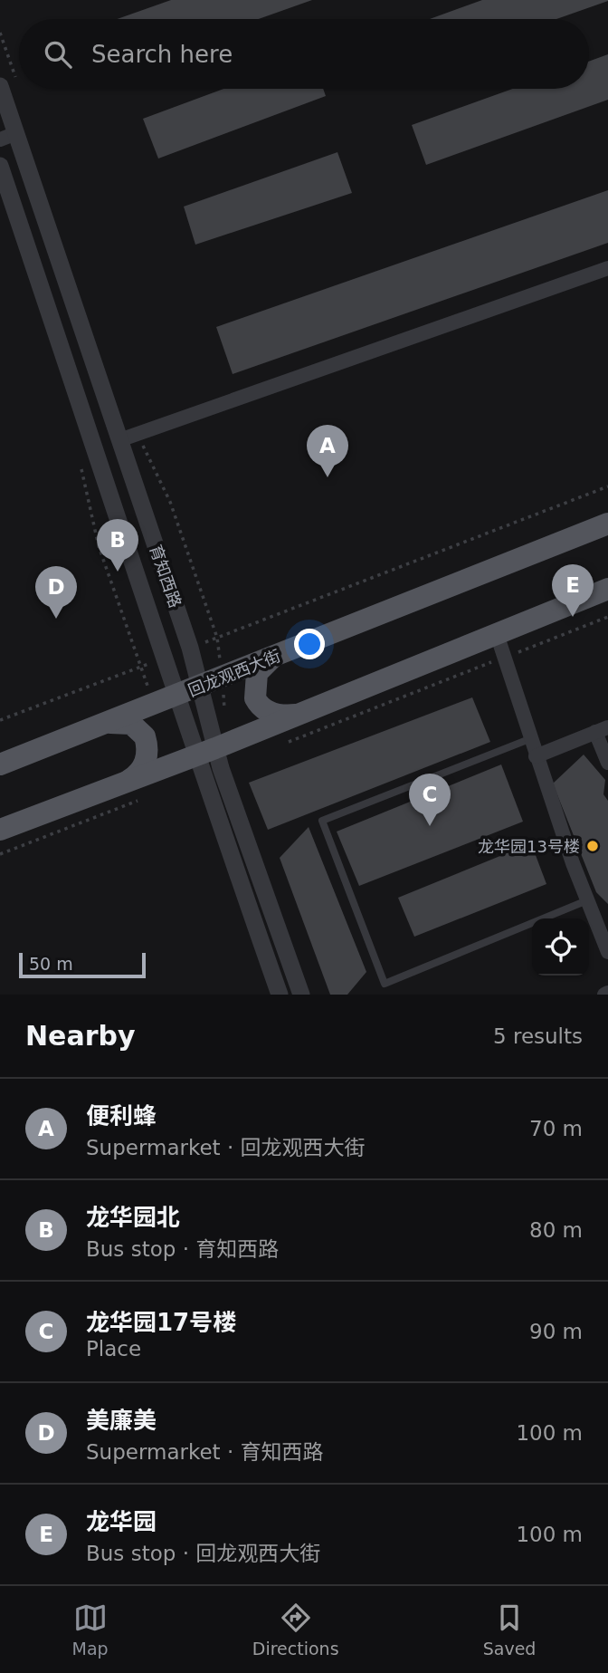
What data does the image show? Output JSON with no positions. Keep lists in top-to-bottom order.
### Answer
{
  "streets": {
    "main road": ["回龙观西大街"],
    "street": ["育知西路"]
  },
  "crossings": [
    ["育知西路", "回龙观西大街"]
  ],
  "places": ["龙华园13号楼"],
  "scale_bar": "50 m",
  "page": {
    "search": "Search here",
    "pins": [
      "A",
      "B",
      "E",
      "D",
      "C"
    ],
    "scale": "50 m",
    "heading": ["Nearby", "5 results"],
    "list": [
      {
        "mark": "A",
        "name": "便利蜂",
        "note": "Supermarket · 回龙观西大街",
        "value": "70 m"
      },
      {
        "mark": "B",
        "name": "龙华园北",
        "note": "Bus stop · 育知西路",
        "value": "80 m"
      },
      {
        "mark": "C",
        "name": "龙华园17号楼",
        "note": "Place",
        "value": "90 m"
      },
      {
        "mark": "D",
        "name": "美廉美",
        "note": "Supermarket · 育知西路",
        "value": "100 m"
      },
      {
        "mark": "E",
        "name": "龙华园",
        "note": "Bus stop · 回龙观西大街",
        "value": "100 m"
      }
    ],
    "nav": ["Map", "Directions", "Saved"]
  }
}
